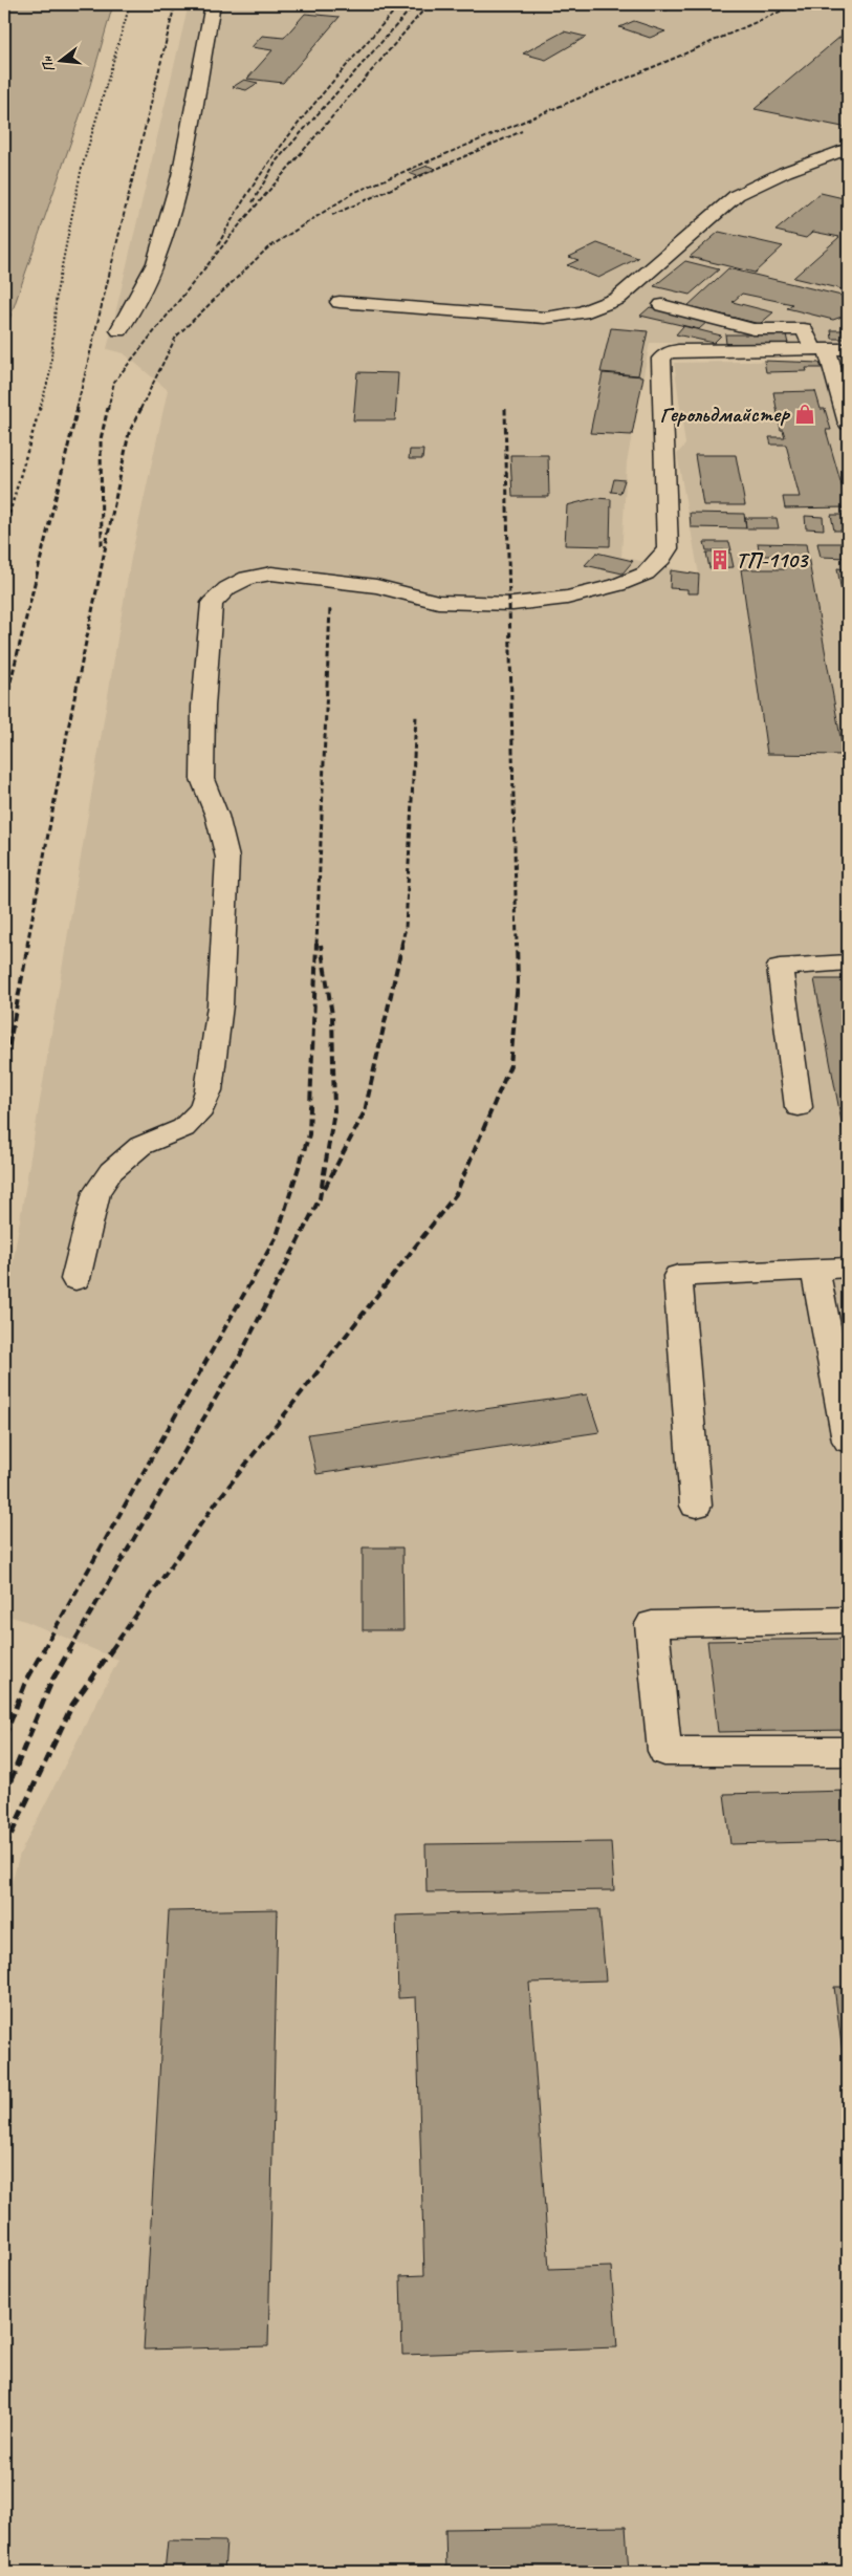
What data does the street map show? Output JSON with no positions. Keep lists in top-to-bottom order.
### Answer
{
  "places": {
    "shop": ["Герольдмайстер"],
    "building": ["ТП-1103"]
  },
  "north": "left"
}
